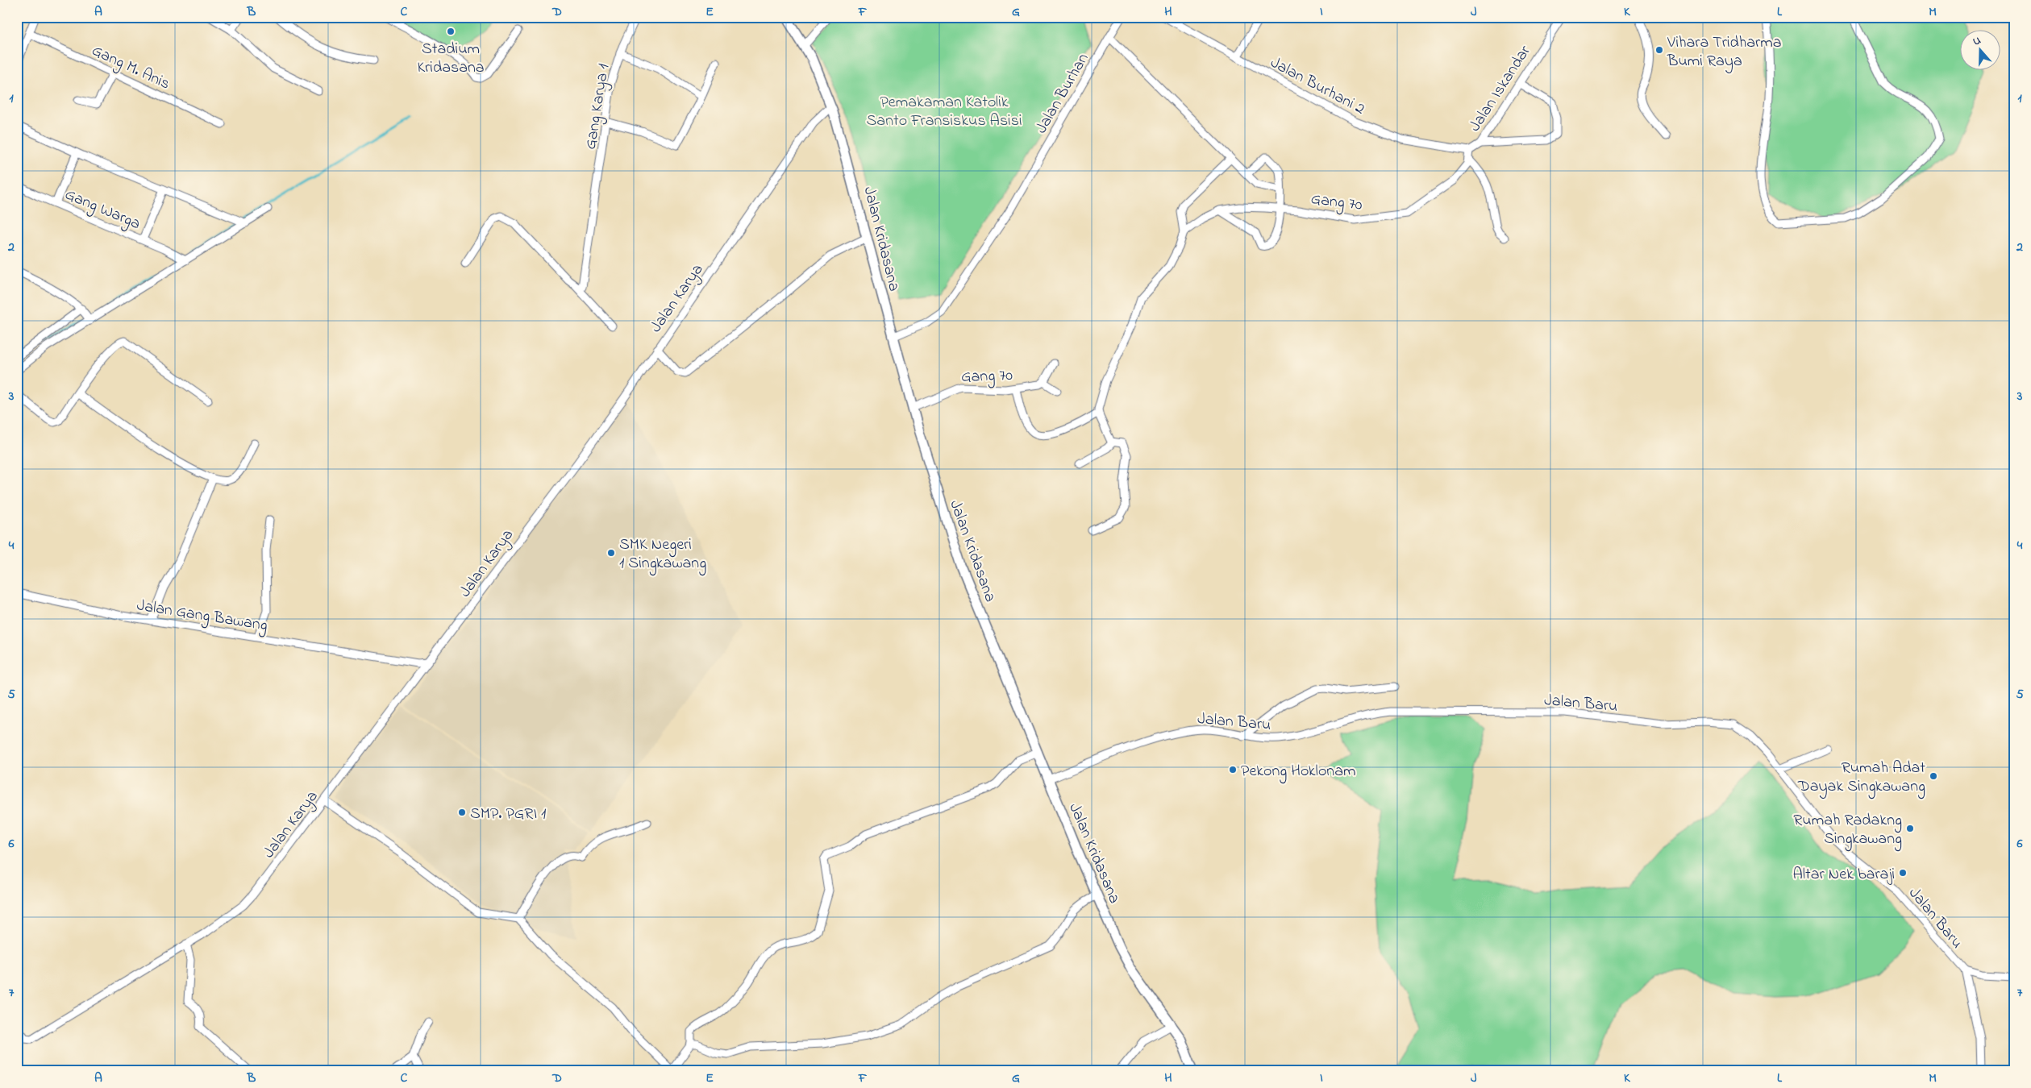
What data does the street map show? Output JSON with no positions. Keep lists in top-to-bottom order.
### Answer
{
  "streets": {
    "street": [
      "Gang M. Anis",
      "Jalan Burhani 2",
      "Jalan Iskandar",
      "Jalan Burhan",
      "Gang Karya 1",
      "Gang 70",
      "Gang Warga",
      "Jalan Kridasana",
      "Jalan Karya",
      "Jalan Gang Bawang",
      "Jalan Baru"
    ]
  },
  "crossings": [
    ["Jalan Burhani 2", "Jalan Iskandar"],
    ["Jalan Burhan", "Jalan Kridasana"],
    ["Gang 70", "Jalan Kridasana"],
    ["Jalan Kridasana", "Jalan Karya"],
    ["Jalan Kridasana", "Jalan Baru"],
    ["Jalan Karya", "Jalan Gang Bawang"]
  ],
  "parks": ["Pemakaman Katolik Santo Fransiskus Asisi"],
  "places": [
    "Stadium Kridasana",
    "Vihara Tridharma Bumi Raya",
    "SMK Negeri 1 Singkawang",
    "Pekong Hoklonam",
    "Rumah Adat Dayak Singkawang",
    "SMP. PGRI 1",
    "Rumah Radakng Singkawang",
    "Altar Nek baraji"
  ],
  "north": "top",
  "grid": {
    "columns": [
      "A",
      "B",
      "C",
      "D",
      "E",
      "F",
      "G",
      "H",
      "I",
      "J",
      "K",
      "L",
      "M"
    ],
    "rows": [
      "1",
      "2",
      "3",
      "4",
      "5",
      "6",
      "7"
    ]
  }
}
